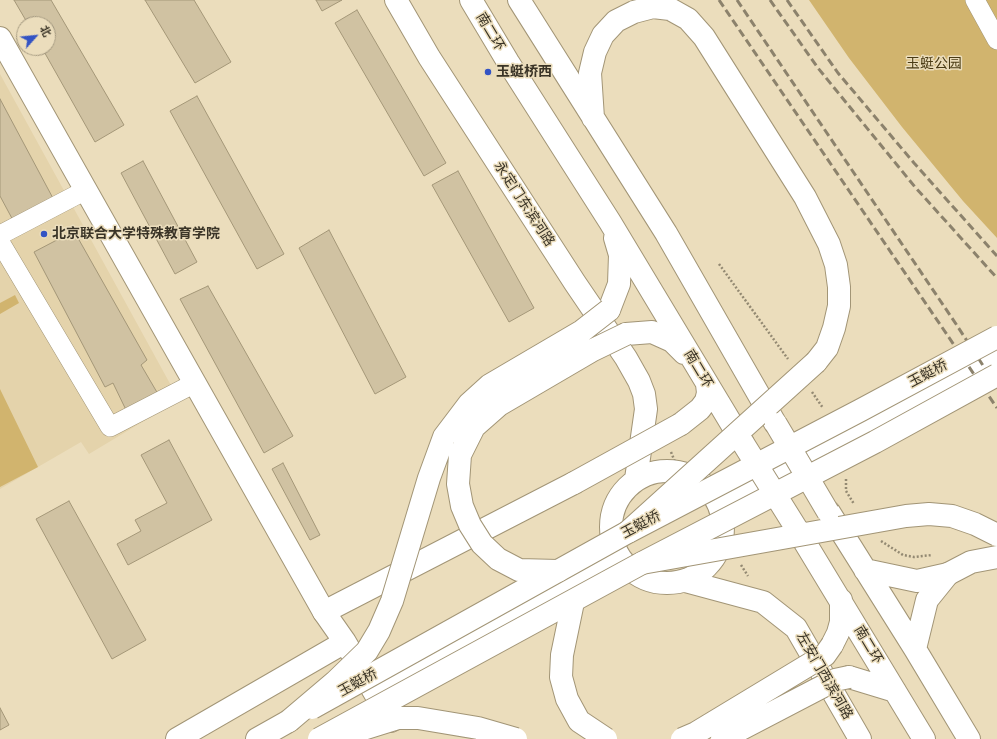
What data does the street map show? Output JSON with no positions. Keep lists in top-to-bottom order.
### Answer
{
  "streets": {
    "main road": [
      "南二环",
      "永定门东滨河路",
      "玉蜓桥",
      "左安门西滨河路"
    ]
  },
  "crossings": [
    ["永定门东滨河路", "玉蜓桥"]
  ],
  "parks": ["玉蜓公园"],
  "places": ["玉蜓桥西", "北京联合大学特殊教育学院"],
  "north": "top right"
}
